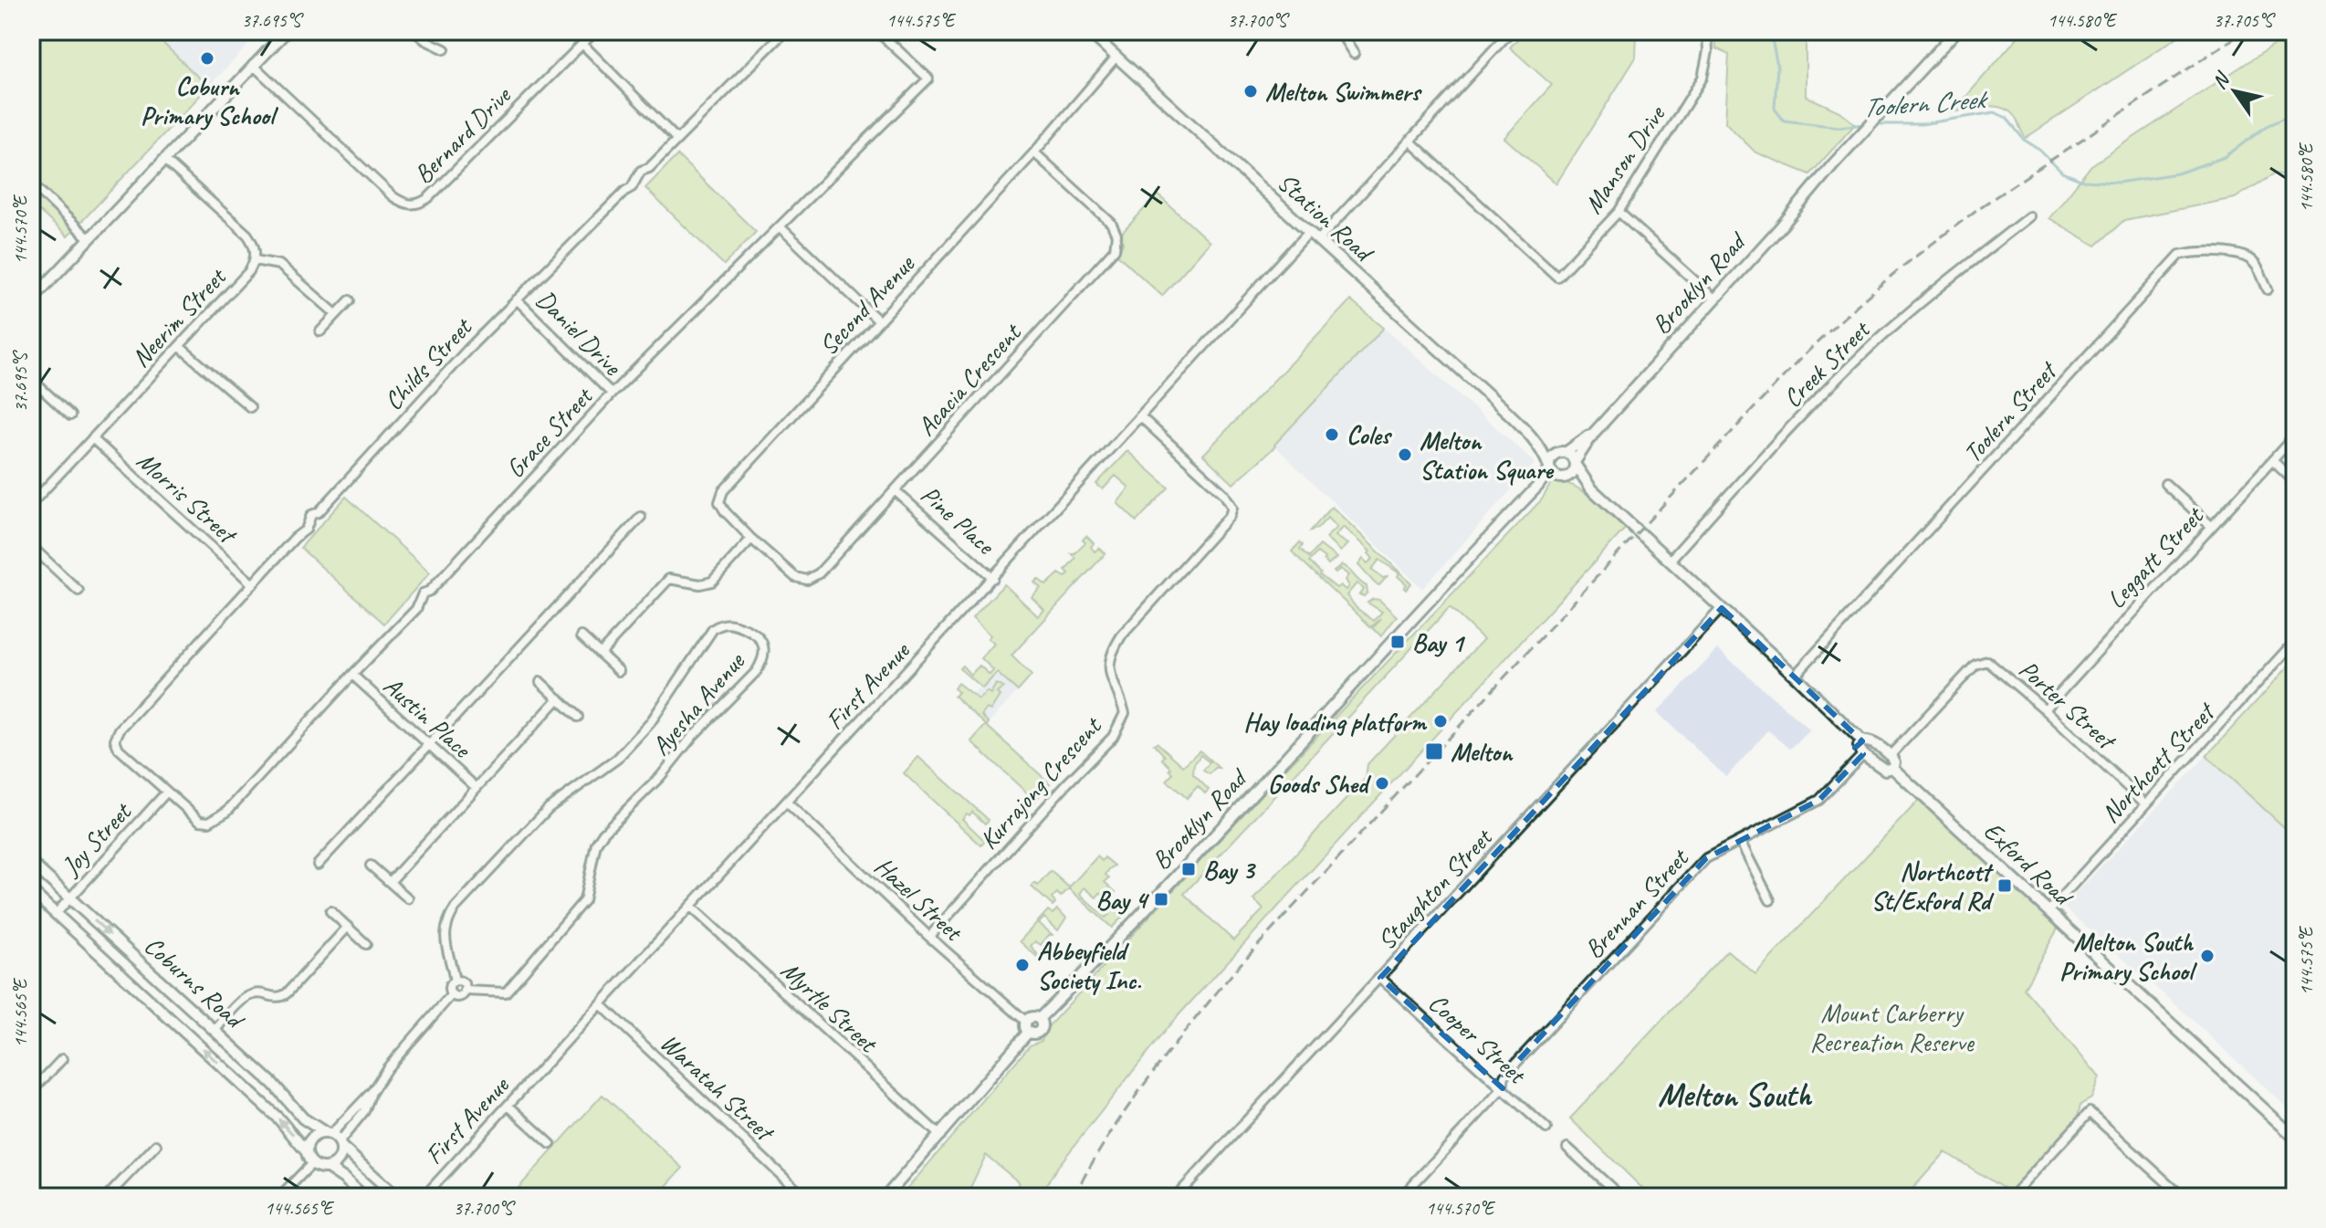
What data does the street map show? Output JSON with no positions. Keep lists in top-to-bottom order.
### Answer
{
  "streets": {
    "street": [
      "Bernard Drive",
      "Manson Drive",
      "Station Road",
      "Brooklyn Road",
      "Second Avenue",
      "Neerim Street",
      "Daniel Drive",
      "Childs Street",
      "Creek Street",
      "Acacia Crescent",
      "Toolern Street",
      "Grace Street",
      "Morris Street",
      "Pine Place",
      "Leggatt Street",
      "First Avenue",
      "Ayesha Avenue",
      "Porter Street",
      "Austin Place",
      "Northcott Street",
      "Kurrajong Crescent",
      "Joy Street",
      "Exford Road",
      "Staughton Street",
      "Hazel Street",
      "Brennan Street",
      "Coburns Road",
      "Myrtle Street",
      "Cooper Street",
      "Waratah Street"
    ]
  },
  "crossings": [
    ["Station Road", "Brooklyn Road"],
    ["Station Road", "Second Avenue"],
    ["Station Road", "First Avenue"],
    ["Brooklyn Road", "Hazel Street"],
    ["Second Avenue", "Acacia Crescent"],
    ["Neerim Street", "Morris Street"],
    ["Daniel Drive", "Childs Street"],
    ["Daniel Drive", "Grace Street"],
    ["Childs Street", "Grace Street"],
    ["Childs Street", "Morris Street"],
    ["Childs Street", "Joy Street"],
    ["Acacia Crescent", "Pine Place"],
    ["Grace Street", "Austin Place"],
    ["Grace Street", "Joy Street"],
    ["Pine Place", "First Avenue"],
    ["Leggatt Street", "Porter Street"],
    ["First Avenue", "Kurrajong Crescent"],
    ["First Avenue", "Hazel Street"],
    ["First Avenue", "Myrtle Street"],
    ["First Avenue", "Waratah Street"],
    ["Ayesha Avenue", "Coburns Road"],
    ["Porter Street", "Northcott Street"],
    ["Northcott Street", "Exford Road"],
    ["Kurrajong Crescent", "Hazel Street"],
    ["Joy Street", "Coburns Road"],
    ["Exford Road", "Brennan Street"],
    ["Staughton Street", "Cooper Street"],
    ["Brennan Street", "Cooper Street"]
  ],
  "districts": ["Melton South"],
  "water": ["Toolern Creek"],
  "parks": ["Mount Carberry Recreation Reserve"],
  "places": {
    "other": [
      "Coburn Primary School",
      "Melton Swimmers",
      "Coles",
      "Melton Station Square",
      "Hay loading platform",
      "Goods Shed",
      "Melton South Primary School",
      "Abbeyfield Society Inc."
    ],
    "transit": [
      "Bay 1",
      "Melton",
      "Bay 3",
      "Northcott St/Exford Rd",
      "Bay 4"
    ]
  },
  "north": "top left",
  "coordinates": [
    "37.695°S",
    "144.575°E",
    "37.700°S",
    "144.580°E",
    "37.705°S",
    "144.570°E",
    "144.565°E"
  ]
}
